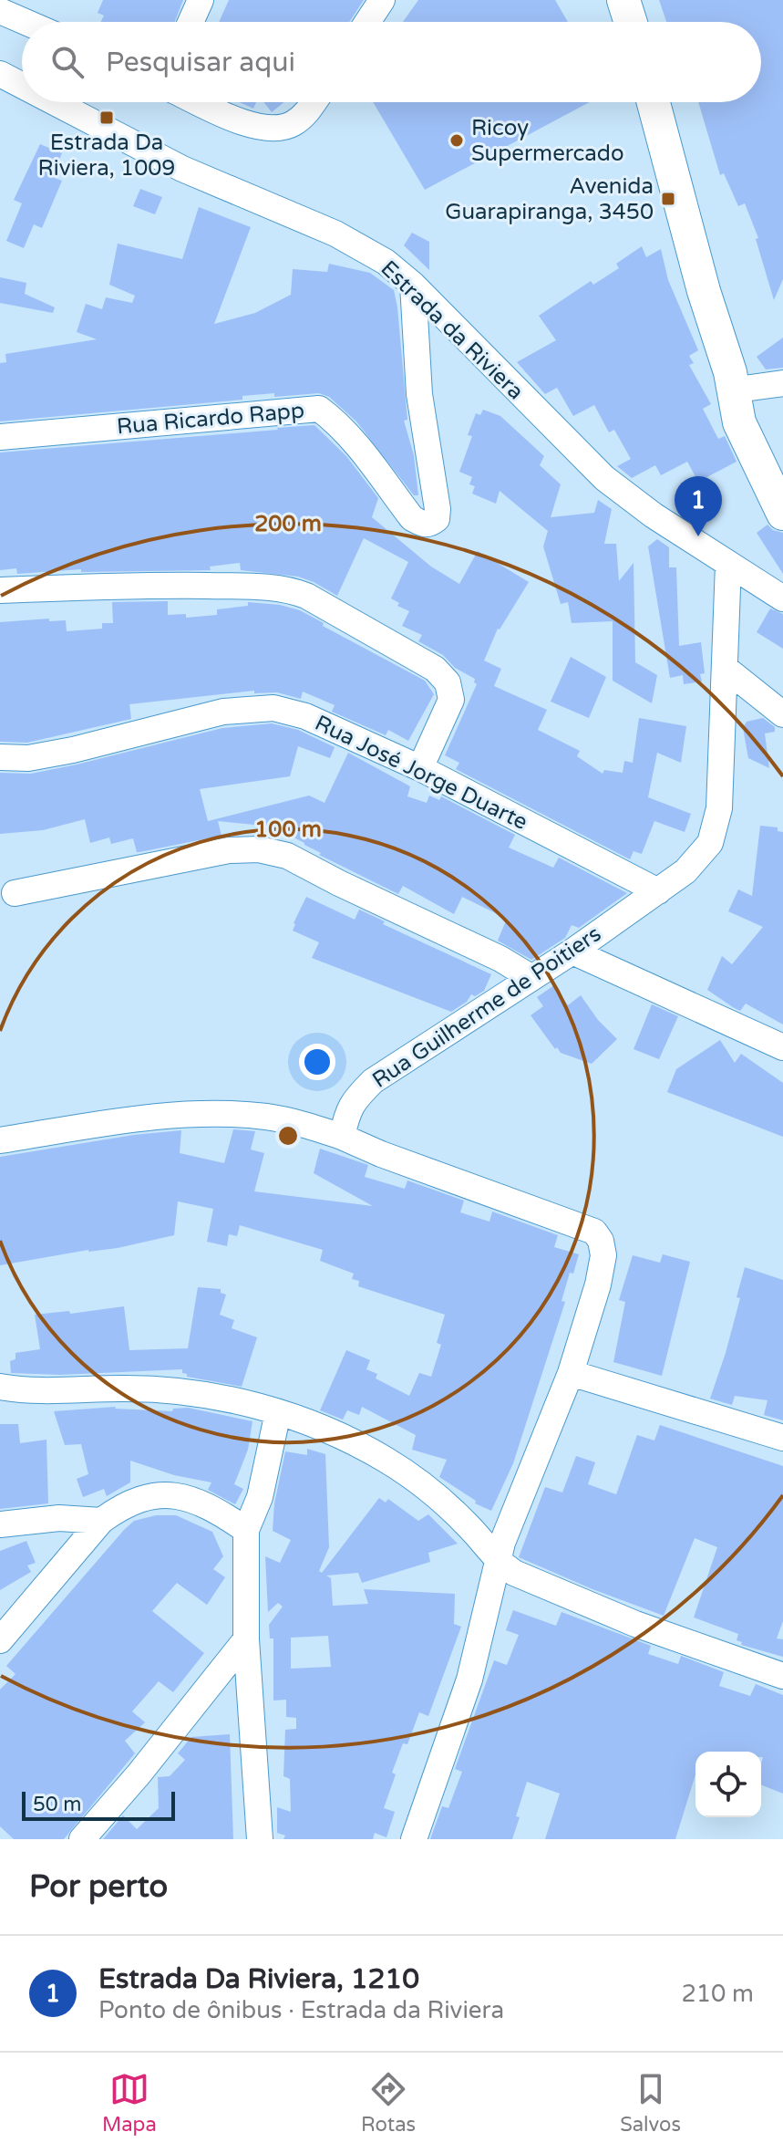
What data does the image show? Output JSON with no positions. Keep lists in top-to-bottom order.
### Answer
{
  "streets": {
    "street": [
      "Estrada da Riviera",
      "Rua Ricardo Rapp",
      "Rua José Jorge Duarte",
      "Rua Guilherme de Poitiers"
    ]
  },
  "crossings": [
    ["Estrada da Riviera", "Rua Ricardo Rapp"],
    ["Estrada da Riviera", "Rua Guilherme de Poitiers"],
    ["Rua José Jorge Duarte", "Rua Guilherme de Poitiers"]
  ],
  "places": {
    "transit": ["Estrada Da Riviera, 1009", "Avenida Guarapiranga, 3450"],
    "other": ["Ricoy Supermercado"]
  },
  "scale_bar": "50 m",
  "page": {
    "search": "Pesquisar aqui",
    "pins": "1",
    "scale": "50 m",
    "heading": "Por perto",
    "list": [
      {
        "mark": "1",
        "name": "Estrada Da Riviera, 1210",
        "note": "Ponto de ônibus · Estrada da Riviera",
        "value": "210 m"
      }
    ],
    "nav": ["Mapa", "Rotas", "Salvos"]
  },
  "rings": ["200 m", "100 m"]
}
